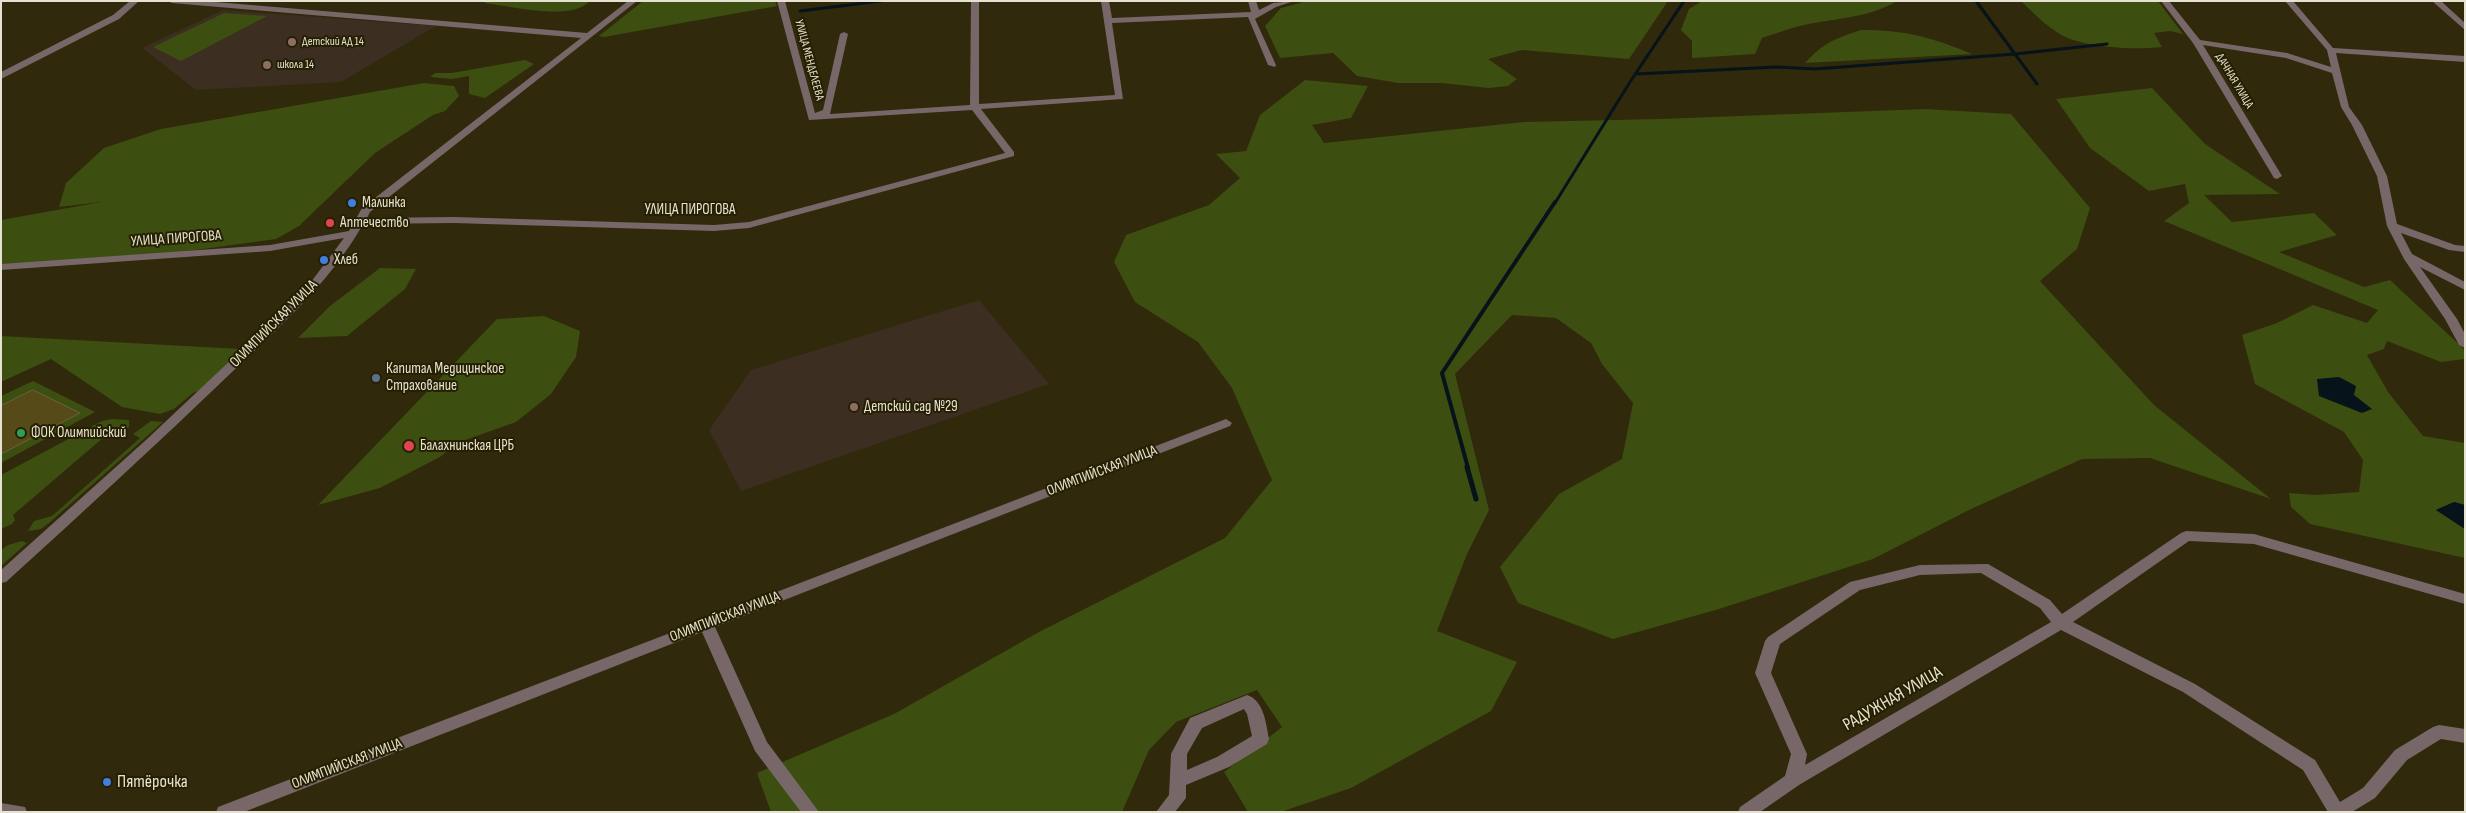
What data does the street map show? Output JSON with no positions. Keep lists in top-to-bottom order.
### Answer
{
  "streets": {
    "street": [
      "УЛИЦА МЕНДЕЛЕЕВА",
      "ДАЧНАЯ УЛИЦА",
      "УЛИЦА ПИРОГОВА",
      "ОЛИМПИЙСКАЯ УЛИЦА",
      "РАДУЖНАЯ УЛИЦА"
    ]
  },
  "crossings": [
    ["УЛИЦА ПИРОГОВА", "ОЛИМПИЙСКАЯ УЛИЦА"]
  ],
  "places": [
    "Детский АД 14",
    "школа 14",
    "Малинка",
    "Аптечество",
    "Хлеб",
    "Капитал Медицинское Страхование",
    "Детский сад №29",
    "ФОК Олимпийский",
    "Балахнинская ЦРБ",
    "Пятёрочка"
  ]
}
